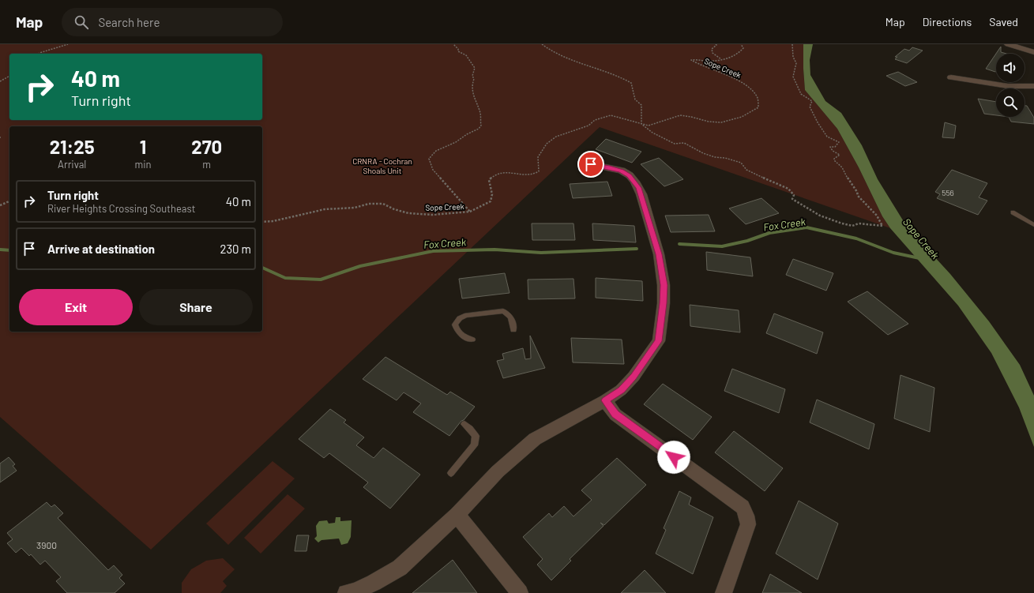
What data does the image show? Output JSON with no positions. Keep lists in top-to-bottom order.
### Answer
{
  "streets": {
    "path": ["Sope Creek"]
  },
  "water": ["Fox Creek", "Sope Creek"],
  "parks": ["CRNRA - Cochran Shoals Unit"],
  "house_numbers": ["556", "3900"],
  "page": {
    "header": "Map",
    "search": "Search here",
    "nav": ["Map", "Directions", "Saved"],
    "turn": ["40 m", "Turn right"],
    "eta": [
      "21:25",
      "Arrival",
      "1",
      "min",
      "270",
      "m"
    ],
    "list": [
      {
        "name": "Turn right",
        "note": "River Heights Crossing Southeast",
        "value": "40 m"
      },
      {
        "name": "Arrive at destination",
        "value": "230 m"
      }
    ],
    "buttons": ["Exit", "Share"]
  }
}
